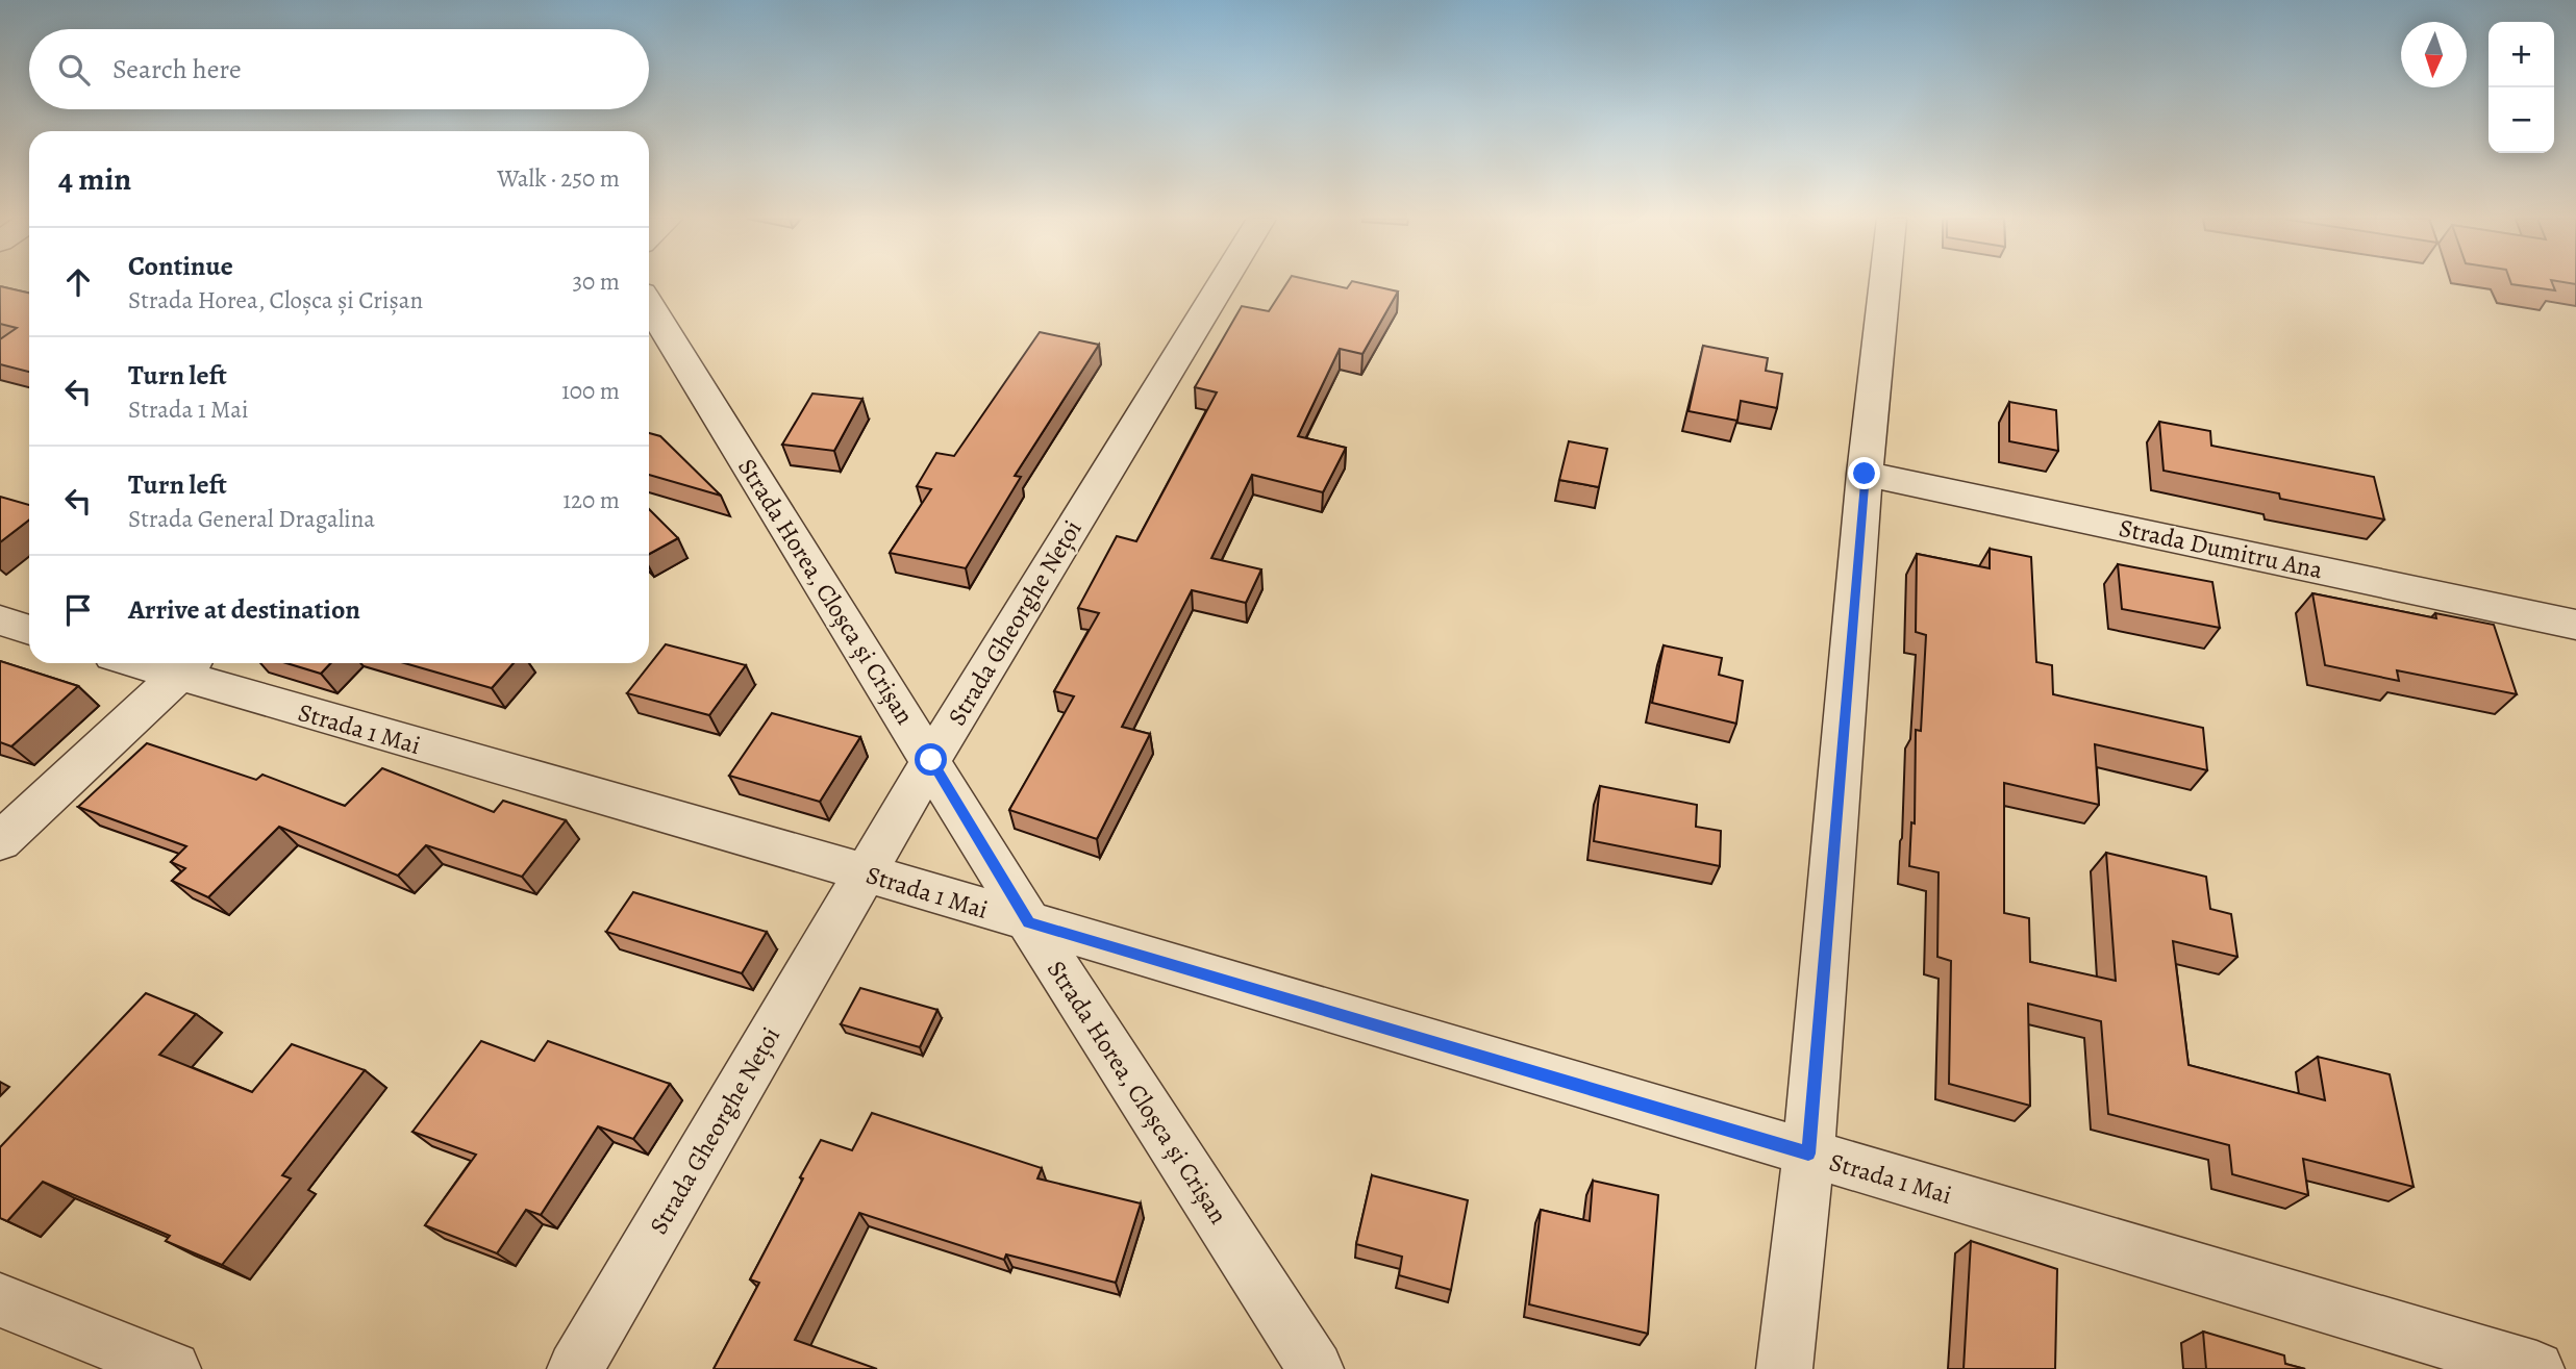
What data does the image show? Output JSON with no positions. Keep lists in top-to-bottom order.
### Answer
{
  "streets": {
    "street": [
      "Strada Dumitru Ana",
      "Strada Horea, Cloșca și Crișan",
      "Strada Gheorghe Nețoi",
      "Strada 1 Mai"
    ]
  },
  "crossings": [
    ["Strada Horea, Cloșca și Crișan", "Strada Gheorghe Nețoi"],
    ["Strada Horea, Cloșca și Crișan", "Strada 1 Mai"],
    ["Strada Gheorghe Nețoi", "Strada 1 Mai"]
  ],
  "north": "bottom",
  "page": {
    "map_buttons": ["+", "−"],
    "search": "Search here",
    "heading": ["4 min", "Walk · 250 m"],
    "list": [
      ["Continue", "Strada Horea, Cloșca și Crișan", "30 m"],
      ["Turn left", "Strada 1 Mai", "100 m"],
      ["Turn left", "Strada General Dragalina", "120 m"],
      "Arrive at destination"
    ]
  }
}
